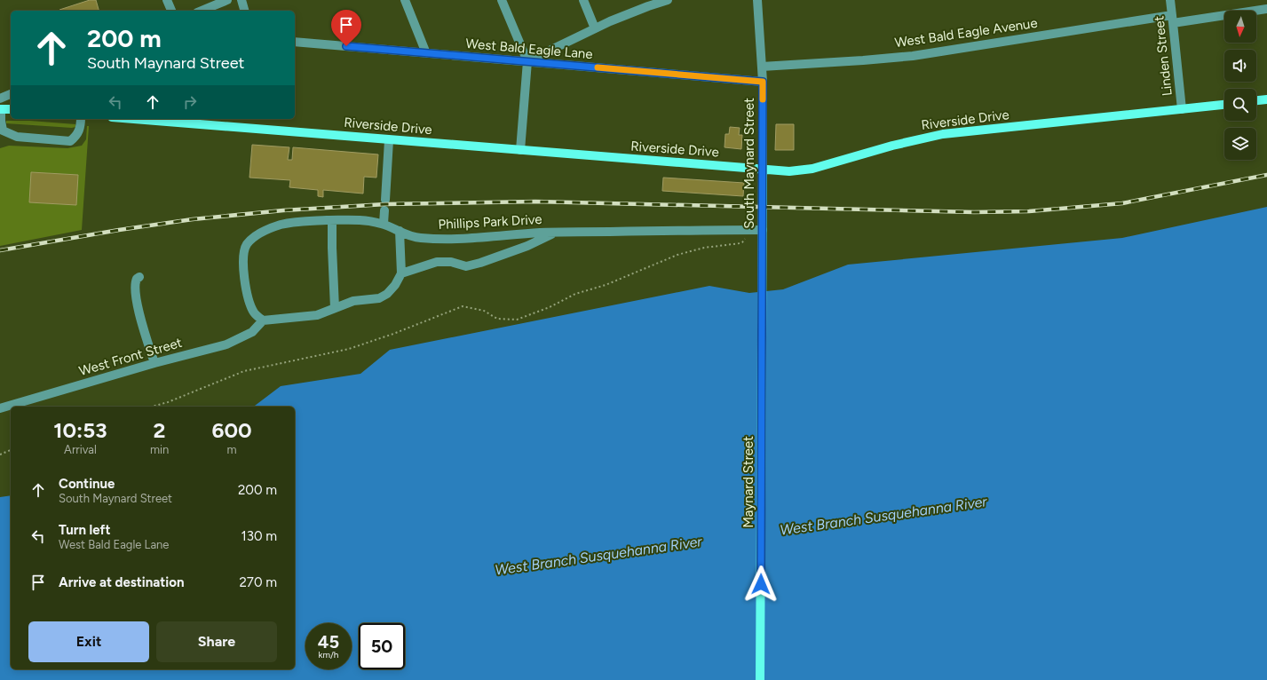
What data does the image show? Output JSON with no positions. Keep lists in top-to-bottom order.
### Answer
{
  "streets": {
    "main road": ["Riverside Drive", "South Maynard Street", "Maynard Street"],
    "street": [
      "West Bald Eagle Avenue",
      "West Bald Eagle Lane",
      "Linden Street",
      "Phillips Park Drive",
      "West Front Street"
    ]
  },
  "crossings": [
    ["West Bald Eagle Avenue", "Linden Street"],
    ["West Bald Eagle Avenue", "South Maynard Street"],
    ["West Bald Eagle Lane", "South Maynard Street"],
    ["Linden Street", "Riverside Drive"],
    ["Riverside Drive", "South Maynard Street"],
    ["South Maynard Street", "Phillips Park Drive"],
    ["South Maynard Street", "Maynard Street"],
    ["Phillips Park Drive", "West Front Street"]
  ],
  "water": ["West Branch Susquehanna River"],
  "north": "bottom",
  "page": {
    "turn": ["200 m", "South Maynard Street"],
    "eta": [
      "10:53",
      "Arrival",
      "2",
      "min",
      "600",
      "m"
    ],
    "list": [
      {
        "name": "Continue",
        "note": "South Maynard Street",
        "value": "200 m"
      },
      {
        "name": "Turn left",
        "note": "West Bald Eagle Lane",
        "value": "130 m"
      },
      {
        "name": "Arrive at destination",
        "value": "270 m"
      }
    ],
    "buttons": ["Exit", "Share"],
    "speed": "45 km/h",
    "limit": "50"
  }
}
